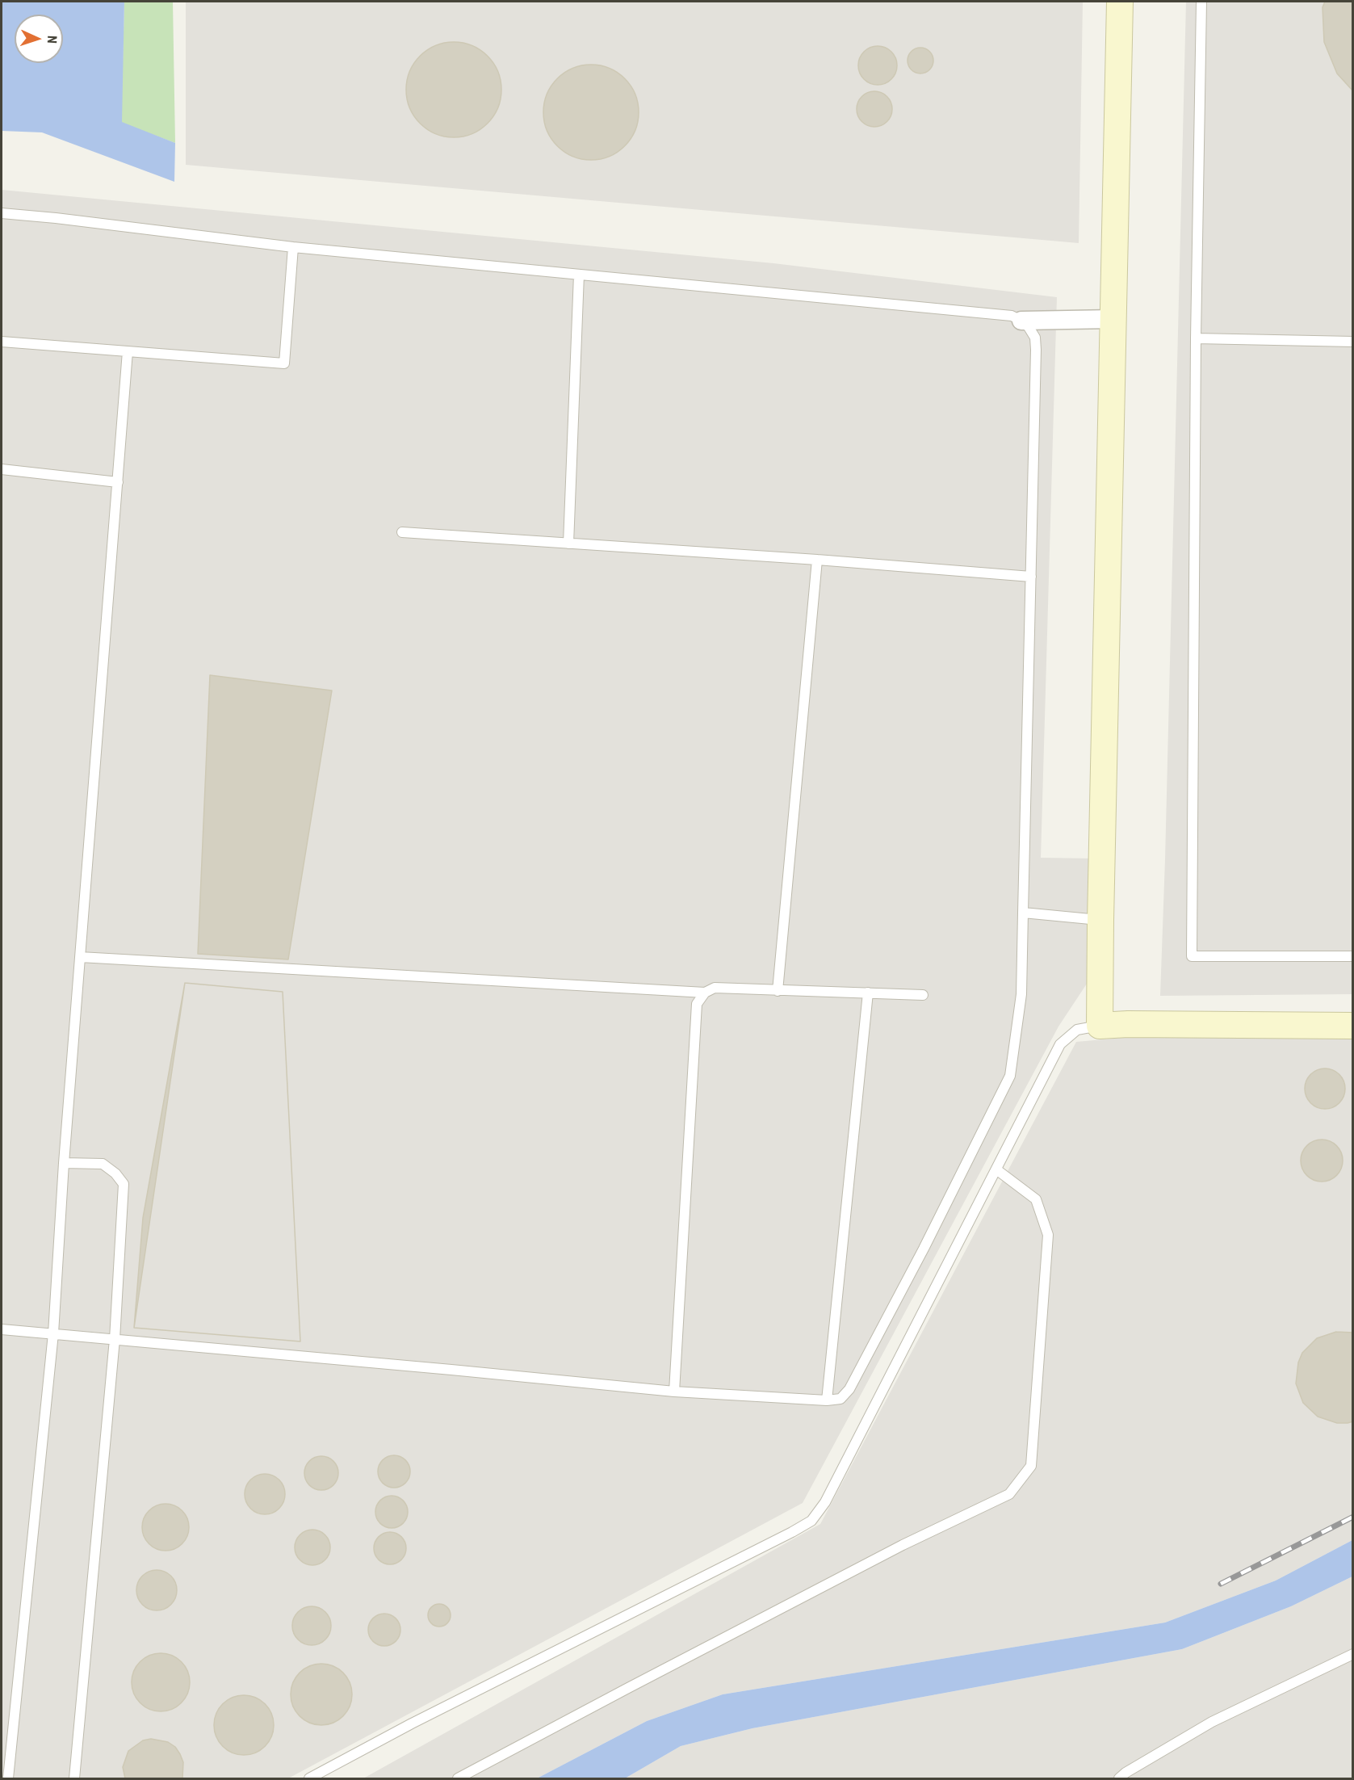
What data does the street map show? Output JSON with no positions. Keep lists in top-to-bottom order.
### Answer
{
  "north": "right"
}
